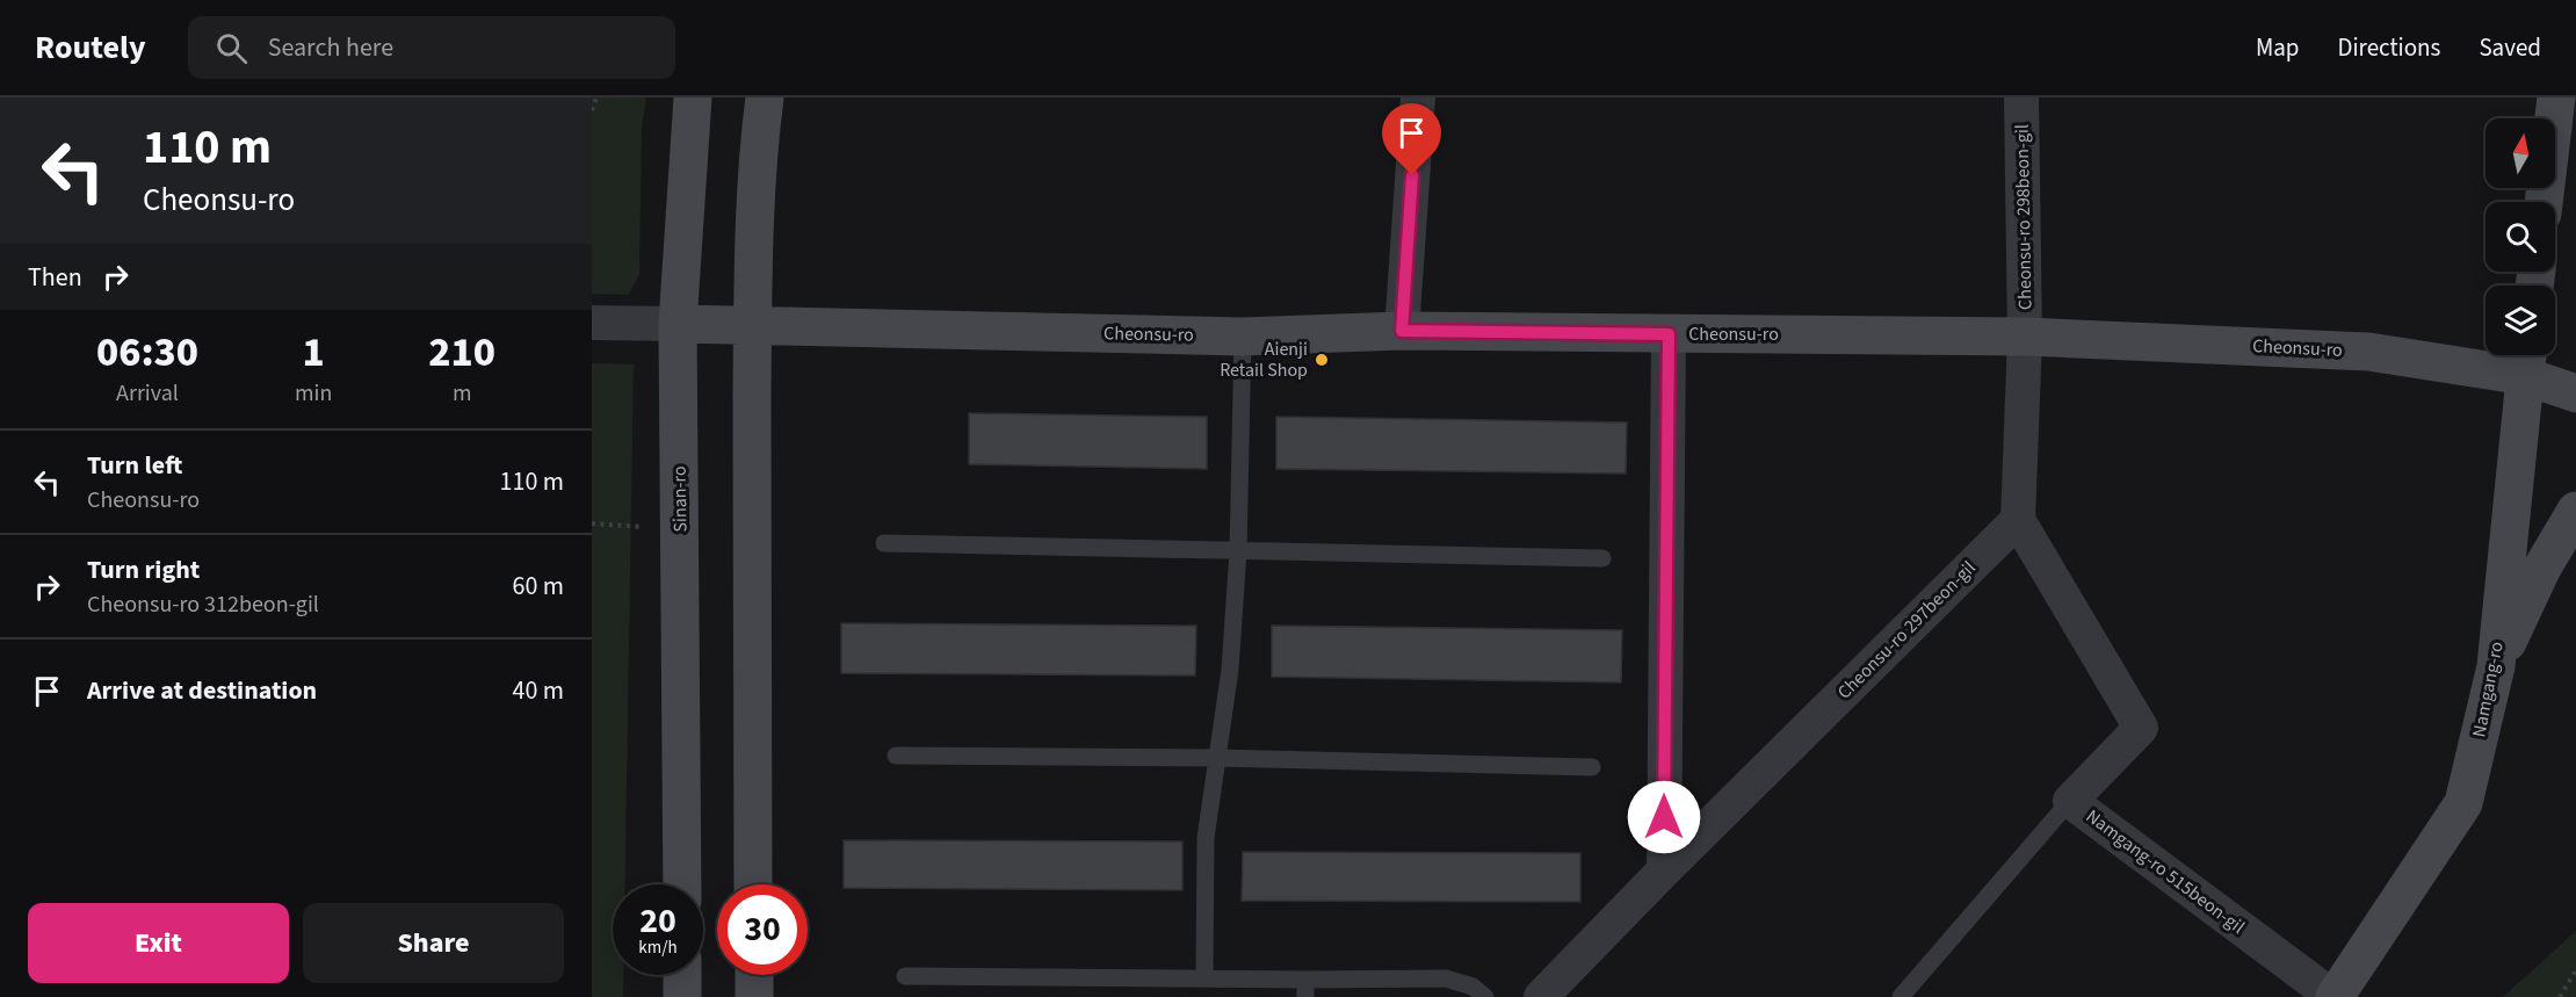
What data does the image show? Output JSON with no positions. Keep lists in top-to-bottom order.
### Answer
{
  "streets": {
    "street": [
      "Cheonsu-ro 298beon-gil",
      "Cheonsu-ro",
      "Sinan-ro",
      "Cheonsu-ro 297beon-gil",
      "Namgang-ro",
      "Namgang-ro 515beon-gil"
    ]
  },
  "crossings": [
    ["Cheonsu-ro 298beon-gil", "Cheonsu-ro"],
    ["Cheonsu-ro", "Sinan-ro"],
    ["Cheonsu-ro", "Namgang-ro"],
    ["Cheonsu-ro 297beon-gil", "Namgang-ro 515beon-gil"],
    ["Namgang-ro", "Namgang-ro 515beon-gil"]
  ],
  "places": ["Aienji Retail Shop"],
  "north": "top",
  "page": {
    "header": "Routely",
    "search": "Search here",
    "nav": ["Map", "Directions", "Saved"],
    "turn": ["110 m", "Cheonsu-ro"],
    "then": "Then",
    "eta": [
      "06:30",
      "Arrival",
      "1",
      "min",
      "210",
      "m"
    ],
    "list": [
      {
        "name": "Turn left",
        "note": "Cheonsu-ro",
        "value": "110 m"
      },
      {
        "name": "Turn right",
        "note": "Cheonsu-ro 312beon-gil",
        "value": "60 m"
      },
      {
        "name": "Arrive at destination",
        "value": "40 m"
      }
    ],
    "speed": "20 km/h",
    "limit": "30",
    "buttons": ["Exit", "Share"]
  }
}
